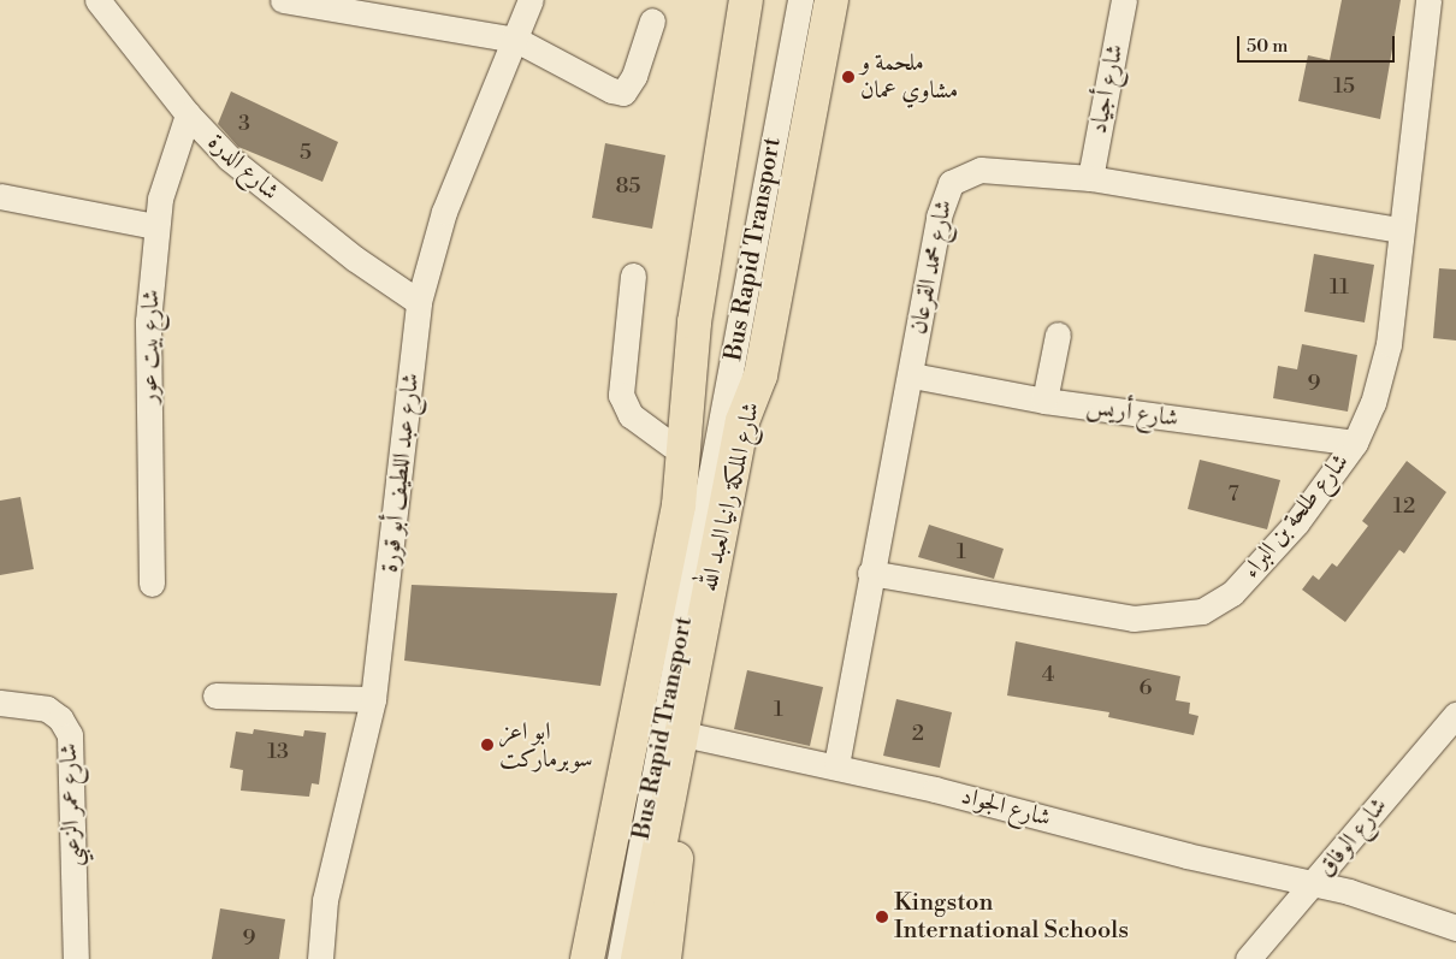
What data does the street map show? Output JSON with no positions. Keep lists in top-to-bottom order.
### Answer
{
  "streets": {
    "main road": ["شارع الملكة رانيا العبد الله"],
    "street": [
      "شارع أجياد",
      "شارع الدرة",
      "Bus Rapid Transport",
      "شارع محمد القرعان",
      "شارع بيت عور",
      "شارع أريس",
      "شارع عبد اللطيف أبو قورة",
      "شارع طلحة بن البراء",
      "شارع عمر الزعبي",
      "شارع الجواد",
      "شارع الوفاق"
    ]
  },
  "crossings": [
    ["شارع أجياد", "شارع محمد القرعان"],
    ["شارع الدرة", "شارع بيت عور"],
    ["شارع الدرة", "شارع عبد اللطيف أبو قورة"],
    ["شارع محمد القرعان", "شارع أريس"],
    ["شارع محمد القرعان", "شارع طلحة بن البراء"],
    ["شارع محمد القرعان", "شارع الجواد"],
    ["شارع أريس", "شارع طلحة بن البراء"],
    ["شارع الجواد", "شارع الوفاق"]
  ],
  "places": ["ملحمة و مشاوي عمان", "ابو اعز سوبرماركت", "Kingston International Schools"],
  "house_numbers": [
    "15",
    "3",
    "5",
    "85",
    "11",
    "9",
    "7",
    "12",
    "1",
    "4",
    "6",
    "1",
    "2",
    "13",
    "9"
  ],
  "scale_bar": "50 m"
}
